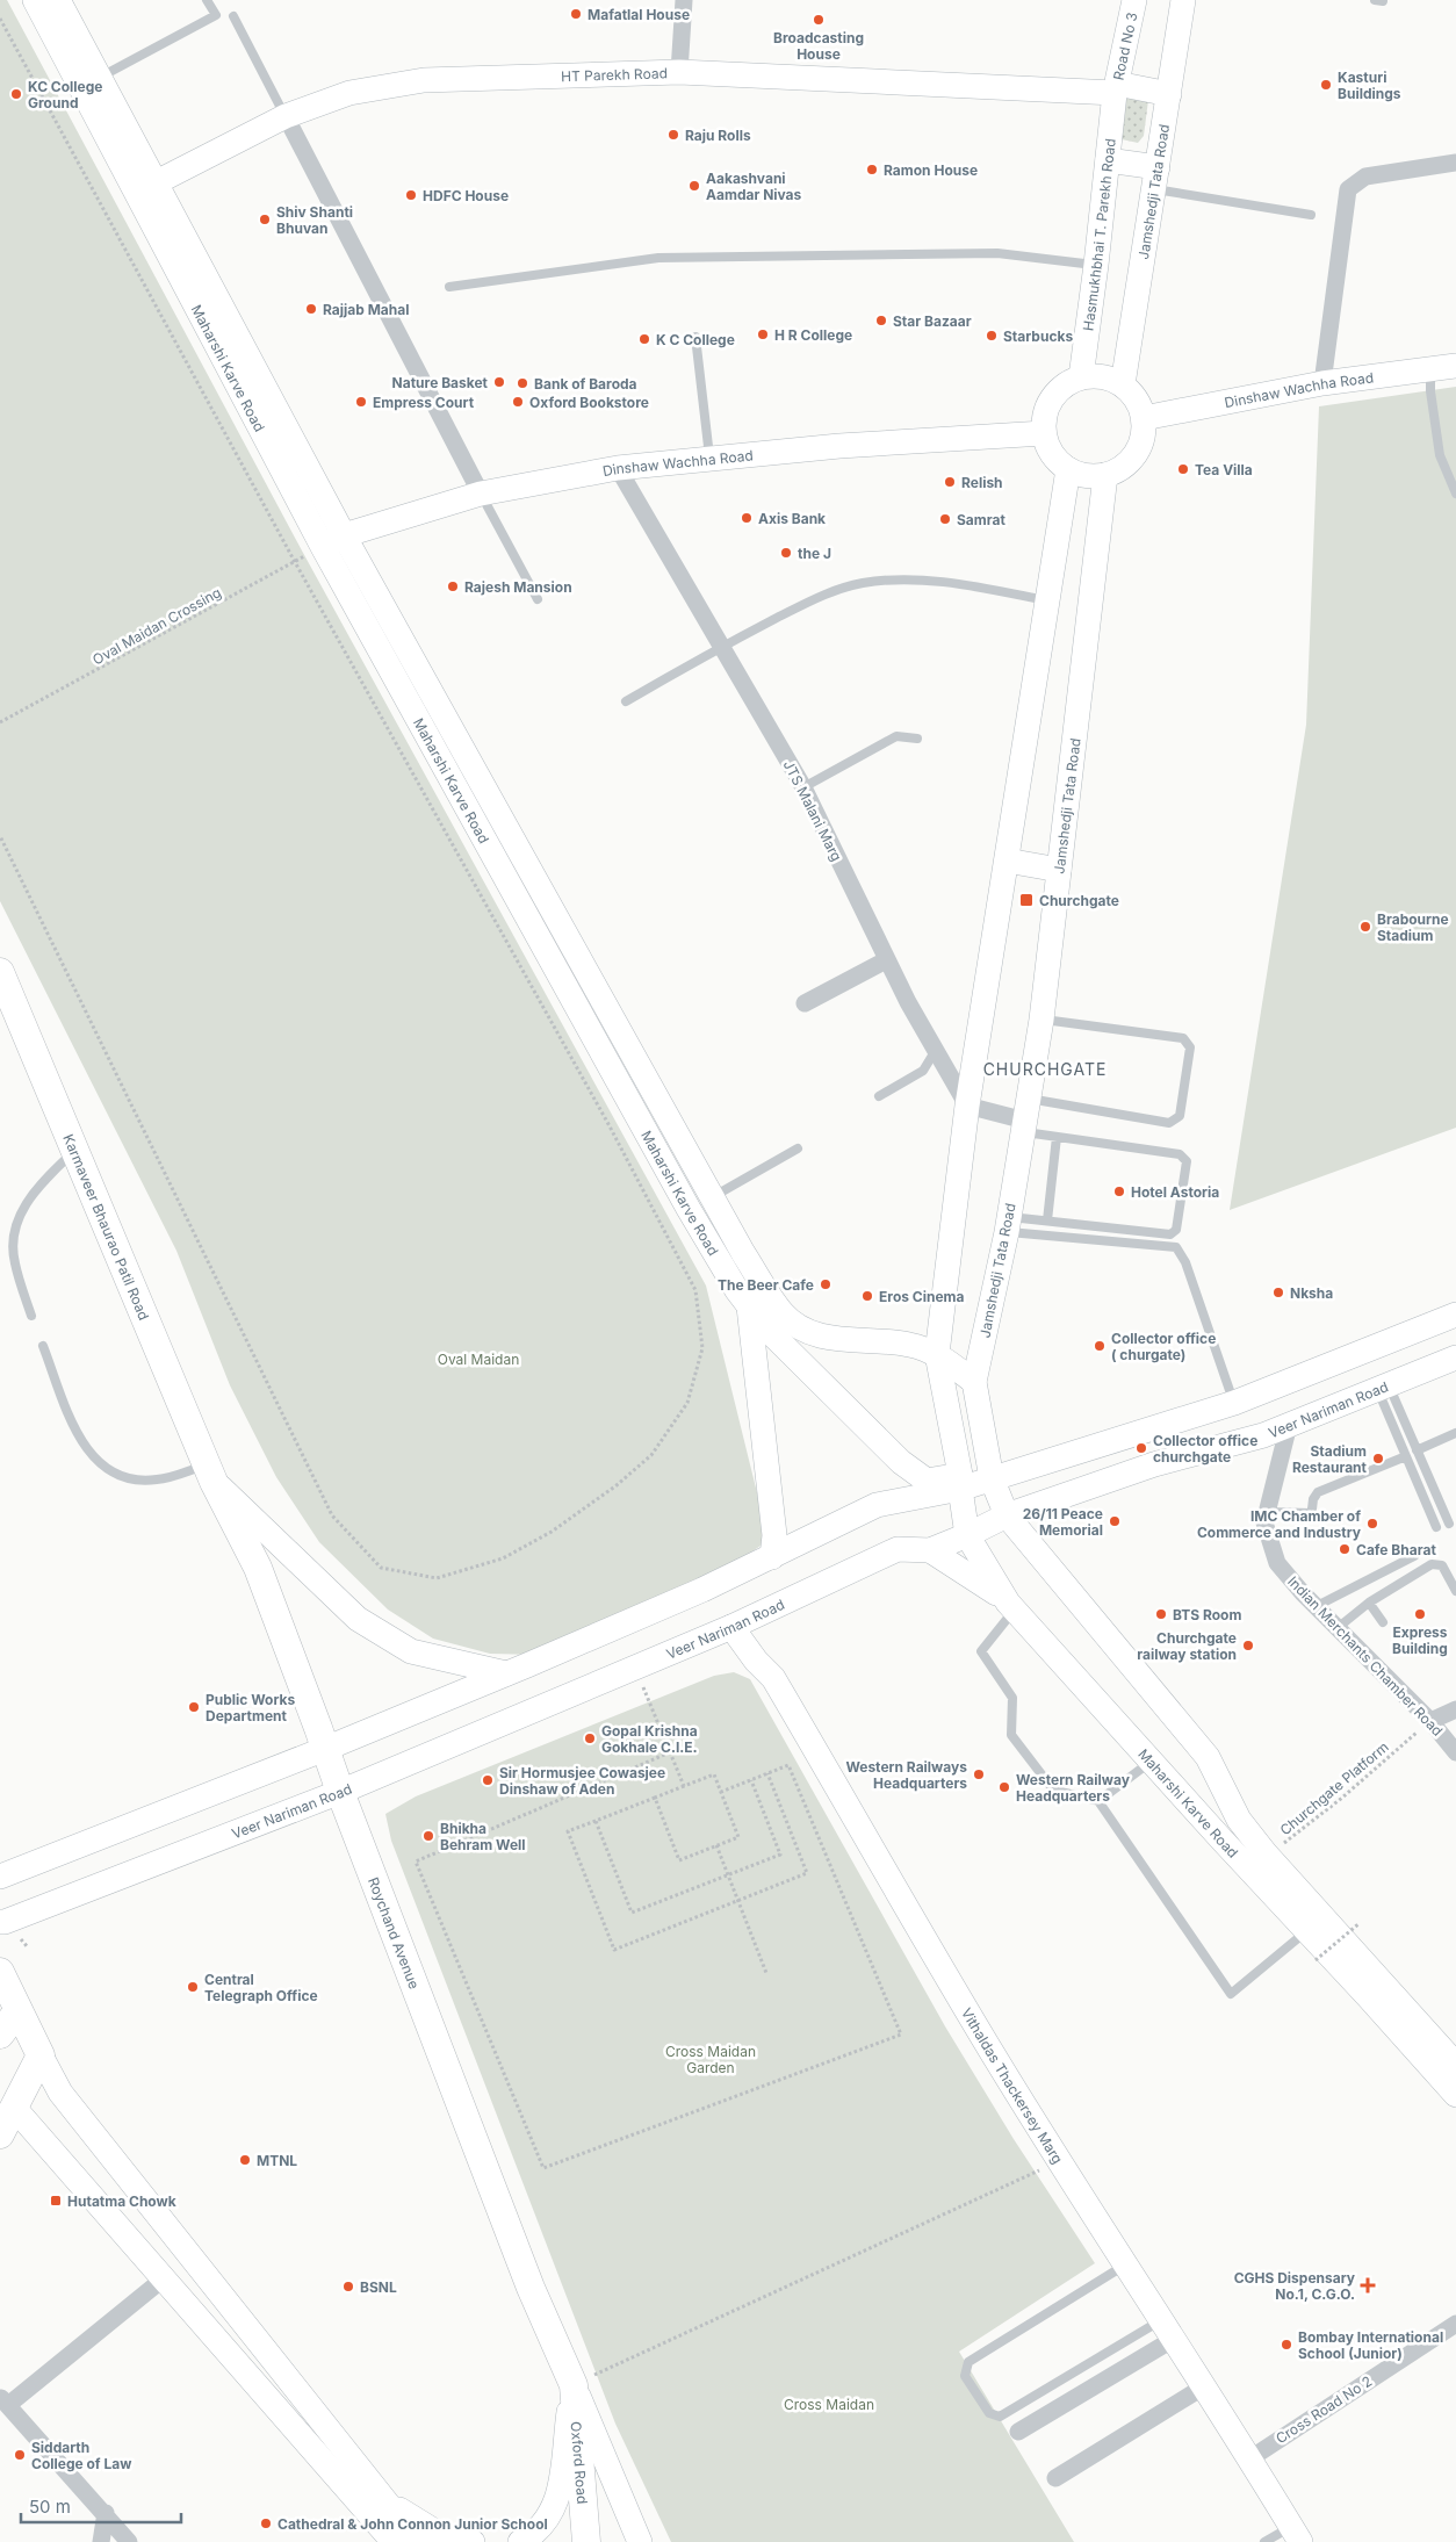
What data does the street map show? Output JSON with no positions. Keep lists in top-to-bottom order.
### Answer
{
  "streets": {
    "main road": [
      "Road No 3",
      "HT Parekh Road",
      "Jamshedji Tata Road",
      "Hasmukhbhai T. Parekh Road",
      "Maharshi Karve Road",
      "Dinshaw Wachha Road",
      "Karmaveer Bhaurao Patil Road",
      "Veer Nariman Road",
      "Roychand Avenue",
      "Vithaldas Thackersey Marg",
      "Oxford Road"
    ],
    "street": ["JTS Malani Marg", "Indian Merchants Chamber Road", "Cross Road No 2"],
    "path": ["Oval Maidan Crossing", "Churchgate Platform"]
  },
  "crossings": [
    ["Road No 3", "HT Parekh Road"],
    ["Road No 3", "Hasmukhbhai T. Parekh Road"],
    ["HT Parekh Road", "Jamshedji Tata Road"],
    ["HT Parekh Road", "Hasmukhbhai T. Parekh Road"],
    ["HT Parekh Road", "Maharshi Karve Road"],
    ["Jamshedji Tata Road", "Hasmukhbhai T. Parekh Road"],
    ["Jamshedji Tata Road", "Maharshi Karve Road"],
    ["Jamshedji Tata Road", "Dinshaw Wachha Road"],
    ["Hasmukhbhai T. Parekh Road", "Dinshaw Wachha Road"],
    ["Maharshi Karve Road", "Dinshaw Wachha Road"],
    ["Maharshi Karve Road", "Oval Maidan Crossing"],
    ["Maharshi Karve Road", "Veer Nariman Road"],
    ["Maharshi Karve Road", "Churchgate Platform"],
    ["Dinshaw Wachha Road", "Oval Maidan Crossing"],
    ["Dinshaw Wachha Road", "JTS Malani Marg"],
    ["Karmaveer Bhaurao Patil Road", "Roychand Avenue"],
    ["Veer Nariman Road", "Indian Merchants Chamber Road"],
    ["Veer Nariman Road", "Roychand Avenue"],
    ["Veer Nariman Road", "Vithaldas Thackersey Marg"],
    ["Indian Merchants Chamber Road", "Churchgate Platform"],
    ["Roychand Avenue", "Oxford Road"],
    ["Vithaldas Thackersey Marg", "Cross Road No 2"]
  ],
  "districts": ["CHURCHGATE"],
  "parks": ["Oval Maidan", "Cross Maidan Garden", "Cross Maidan"],
  "places": {
    "other": [
      "Mafatlal House",
      "Broadcasting House",
      "Kasturi Buildings",
      "KC College Ground",
      "Raju Rolls",
      "Ramon House",
      "Aakashvani Aamdar Nivas",
      "HDFC House",
      "Shiv Shanti Bhuvan",
      "Rajjab Mahal",
      "Star Bazaar",
      "H R College",
      "Starbucks",
      "K C College",
      "Nature Basket",
      "Bank of Baroda",
      "Empress Court",
      "Oxford Bookstore",
      "Tea Villa",
      "Relish",
      "Axis Bank",
      "Samrat",
      "the J",
      "Rajesh Mansion",
      "Brabourne Stadium",
      "Hotel Astoria",
      "The Beer Cafe",
      "Nksha",
      "Eros Cinema",
      "Collector office ( churgate)",
      "Collector office churchgate",
      "Stadium Restaurant",
      "26/11 Peace Memorial",
      "IMC Chamber of Commerce and Industry",
      "Cafe Bharat",
      "BTS Room",
      "Express Building",
      "Churchgate railway station",
      "Public Works Department",
      "Gopal Krishna Gokhale C.I.E.",
      "Western Railways Headquarters",
      "Sir Hormusjee Cowasjee Dinshaw of Aden",
      "Western Railway Headquarters",
      "Bhikha Behram Well",
      "Central Telegraph Office",
      "MTNL",
      "BSNL",
      "Bombay International School (Junior)",
      "Siddarth College of Law",
      "Cathedral & John Connon Junior School"
    ],
    "transit": ["Churchgate", "Hutatma Chowk"],
    "health": ["CGHS Dispensary No.1, C.G.O."]
  },
  "scale_bar": "50 m"
}
